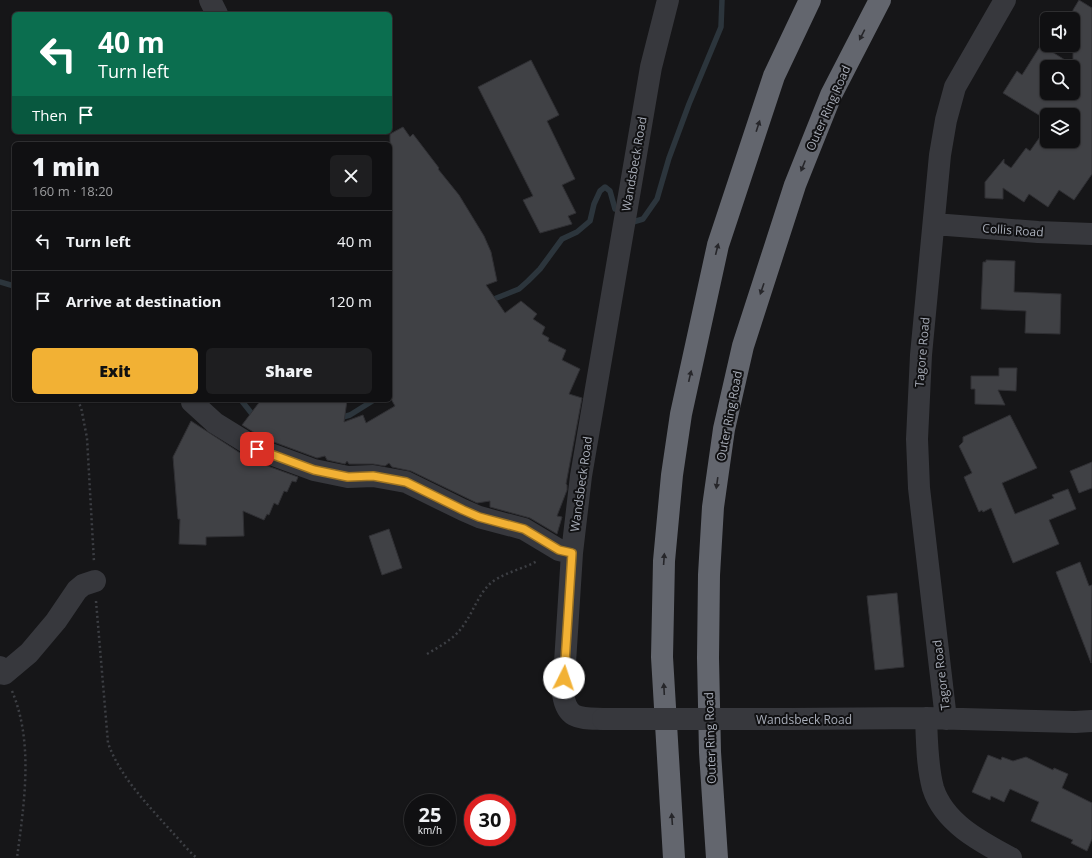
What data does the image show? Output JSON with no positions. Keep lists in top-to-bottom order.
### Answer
{
  "streets": {
    "highway": ["Outer Ring Road"],
    "street": ["Wandsbeck Road", "Collis Road", "Tagore Road"]
  },
  "crossings": [
    ["Wandsbeck Road", "Tagore Road"],
    ["Collis Road", "Tagore Road"]
  ],
  "page": {
    "turn": ["40 m", "Turn left"],
    "then": "Then",
    "heading": ["1 min", "160 m · 18:20"],
    "list": [
      {
        "name": "Turn left",
        "value": "40 m"
      },
      {
        "name": "Arrive at destination",
        "value": "120 m"
      }
    ],
    "buttons": ["Exit", "Share"],
    "speed": "25 km/h",
    "limit": "30"
  }
}
